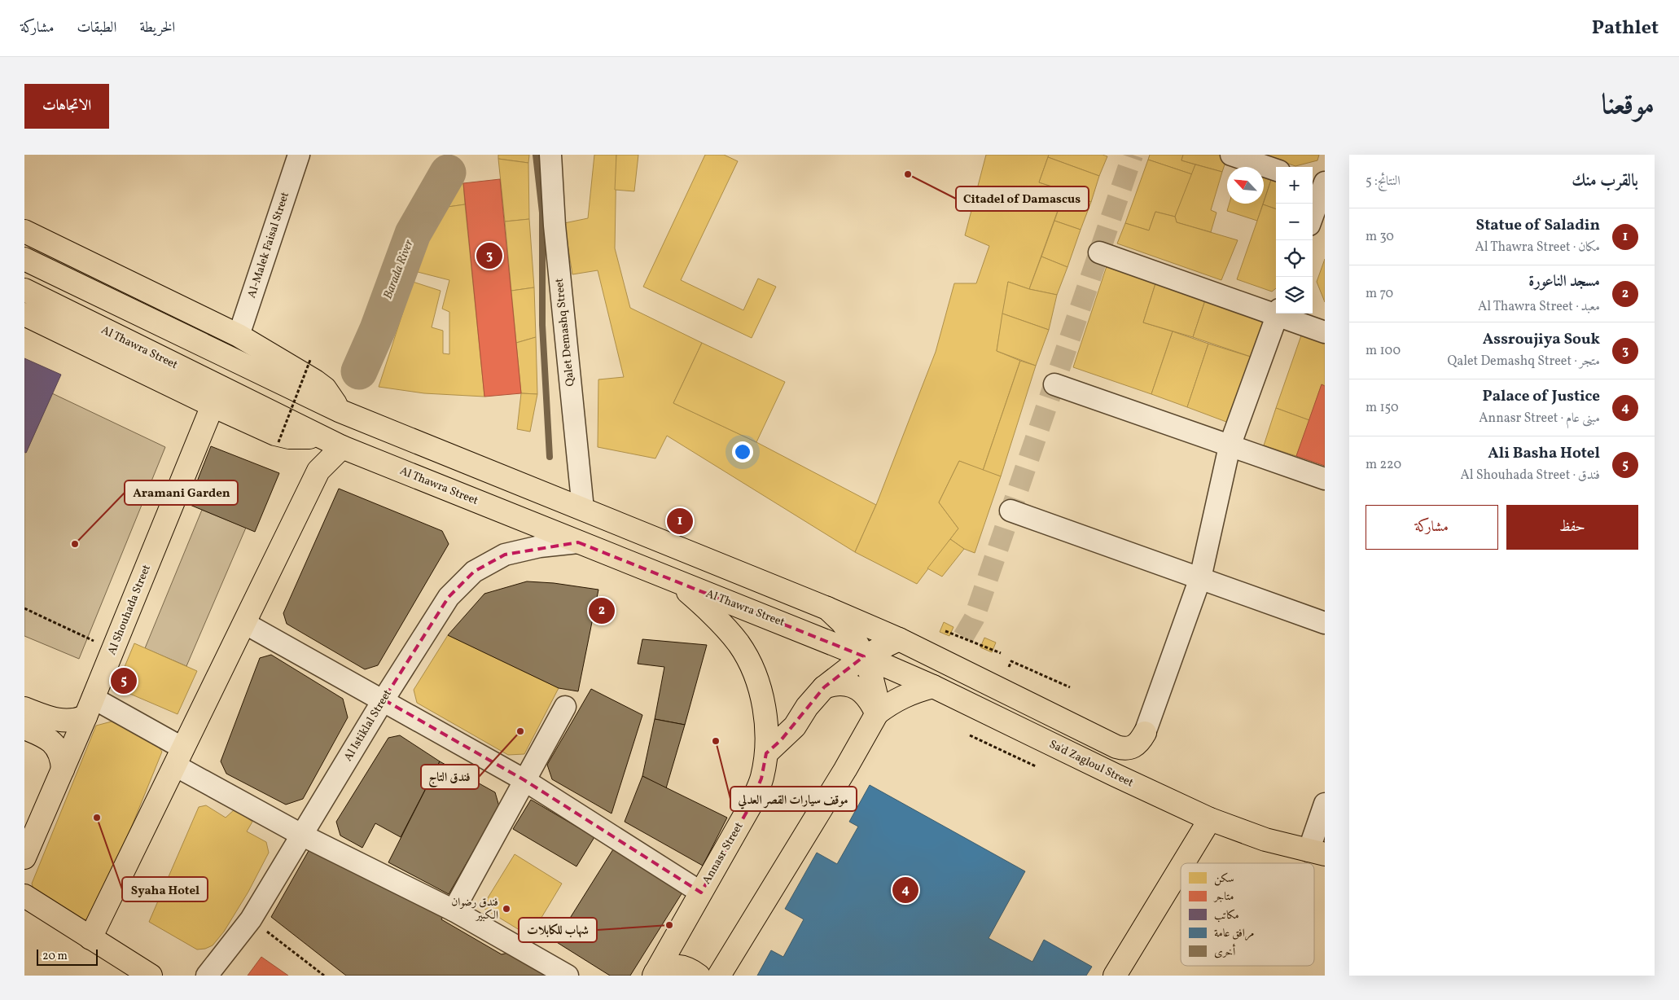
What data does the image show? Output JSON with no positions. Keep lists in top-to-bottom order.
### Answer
{
  "streets": {
    "main road": [
      "Al Thawra Street",
      "Al Shouhada Street",
      "Sa'd Zagloul Street",
      "Annasr Street"
    ],
    "street": ["Al-Malek Faisal Street", "Qalet Demashq Street", "Al Istiklal Street"]
  },
  "crossings": [
    ["Al Thawra Street", "Al Istiklal Street"],
    ["Al Thawra Street", "Sa'd Zagloul Street"],
    ["Al Thawra Street", "Annasr Street"]
  ],
  "water": ["Barada River"],
  "places": [
    "Citadel of Damascus",
    "Aramani Garden",
    "فندق التاج",
    "موقف سيارات القصر العدلي",
    "Syaha Hotel",
    "فندق رضوان الكبير",
    "شهاب للكابلات"
  ],
  "legend": [
    "سكن",
    "متاجر",
    "مكاتب",
    "مرافق عامة",
    "أخرى"
  ],
  "scale_bar": "20 m",
  "north": "top left",
  "page": {
    "header": "Pathlet",
    "nav": ["الخريطة", "الطبقات", "مشاركة"],
    "title": "موقعنا",
    "buttons": [
      "الاتجاهات",
      ["حفظ", "مشاركة"]
    ],
    "heading": ["بالقرب منك", "النتائج: 5"],
    "map_buttons": ["+", "−"],
    "list": [
      {
        "mark": "1",
        "name": "Statue of Saladin",
        "note": "مكان · Al Thawra Street",
        "value": "30 m"
      },
      {
        "mark": "2",
        "name": "مسجد الناعورة",
        "note": "معبد · Al Thawra Street",
        "value": "70 m"
      },
      {
        "mark": "3",
        "name": "Assroujiya Souk",
        "note": "متجر · Qalet Demashq Street",
        "value": "100 m"
      },
      {
        "mark": "4",
        "name": "Palace of Justice",
        "note": "مبنى عام · Annasr Street",
        "value": "150 m"
      },
      {
        "mark": "5",
        "name": "Ali Basha Hotel",
        "note": "فندق · Al Shouhada Street",
        "value": "220 m"
      }
    ],
    "pins": [
      "3",
      "1",
      "2",
      "5",
      "4"
    ],
    "scale": "20 m"
  }
}
